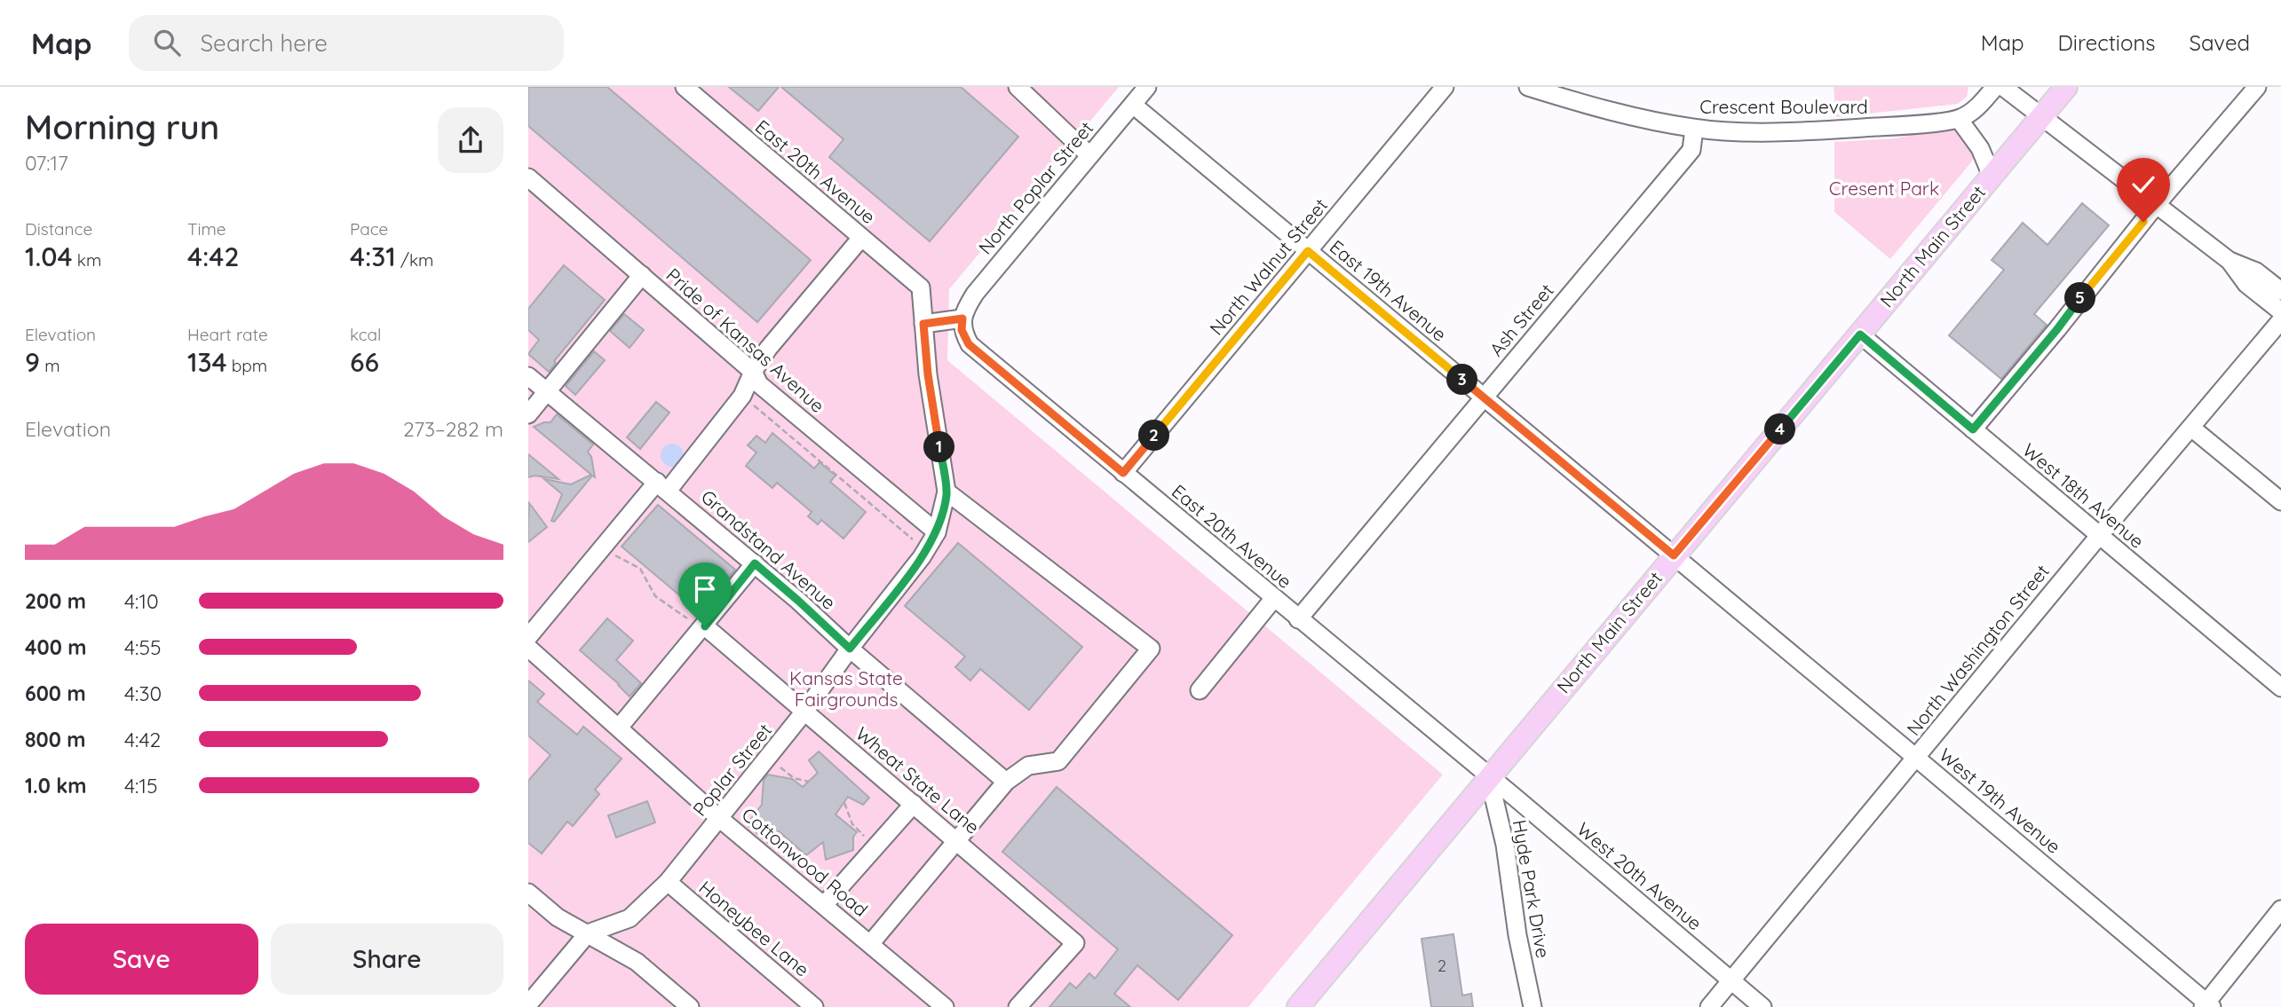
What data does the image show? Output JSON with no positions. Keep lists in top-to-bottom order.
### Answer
{
  "streets": {
    "main road": ["North Main Street"],
    "street": [
      "Crescent Boulevard",
      "East 20th Avenue",
      "North Poplar Street",
      "North Walnut Street",
      "East 19th Avenue",
      "Ash Street",
      "Pride of Kansas Avenue",
      "West 18th Avenue",
      "Grandstand Avenue",
      "North Washington Street",
      "Poplar Street",
      "Wheat State Lane",
      "West 19th Avenue",
      "Cottonwood Road",
      "West 20th Avenue",
      "Hyde Park Drive",
      "Honeybee Lane"
    ]
  },
  "crossings": [
    ["Crescent Boulevard", "Ash Street"],
    ["East 20th Avenue", "North Poplar Street"],
    ["East 20th Avenue", "North Main Street"],
    ["East 20th Avenue", "North Walnut Street"],
    ["East 20th Avenue", "Ash Street"],
    ["East 20th Avenue", "Poplar Street"],
    ["East 20th Avenue", "West 20th Avenue"],
    ["East 20th Avenue", "Hyde Park Drive"],
    ["North Poplar Street", "East 19th Avenue"],
    ["North Main Street", "East 19th Avenue"],
    ["North Main Street", "West 18th Avenue"],
    ["North Main Street", "West 19th Avenue"],
    ["North Main Street", "West 20th Avenue"],
    ["North Main Street", "Hyde Park Drive"],
    ["North Walnut Street", "East 19th Avenue"],
    ["East 19th Avenue", "Ash Street"],
    ["East 19th Avenue", "West 19th Avenue"],
    ["Pride of Kansas Avenue", "Poplar Street"],
    ["West 18th Avenue", "North Washington Street"],
    ["Grandstand Avenue", "Poplar Street"],
    ["North Washington Street", "West 19th Avenue"],
    ["North Washington Street", "West 20th Avenue"],
    ["Poplar Street", "Wheat State Lane"],
    ["Poplar Street", "Cottonwood Road"],
    ["Poplar Street", "Honeybee Lane"],
    ["West 20th Avenue", "Hyde Park Drive"]
  ],
  "parks": ["Cresent Park", "Kansas State Fairgrounds"],
  "house_numbers": ["2"],
  "page": {
    "header": "Map",
    "search": "Search here",
    "nav": ["Map", "Directions", "Saved"],
    "heading": ["Morning run", "07:17"],
    "stats": [
      ["Distance", "1.04 km"],
      ["Time", "4:42"],
      ["Pace", "4:31 /km"],
      ["Elevation", "9 m"],
      ["Heart rate", "134 bpm"],
      ["kcal", "66"]
    ],
    "pins": [
      "5",
      "3",
      "4",
      "2",
      "1"
    ],
    "chart": ["Elevation", "273–282 m"],
    "list": [
      {
        "name": "200 m",
        "note": "4:10"
      },
      {
        "name": "400 m",
        "note": "4:55"
      },
      {
        "name": "600 m",
        "note": "4:30"
      },
      {
        "name": "800 m",
        "note": "4:42"
      },
      {
        "name": "1.0 km",
        "note": "4:15"
      }
    ],
    "buttons": ["Save", "Share"]
  }
}
